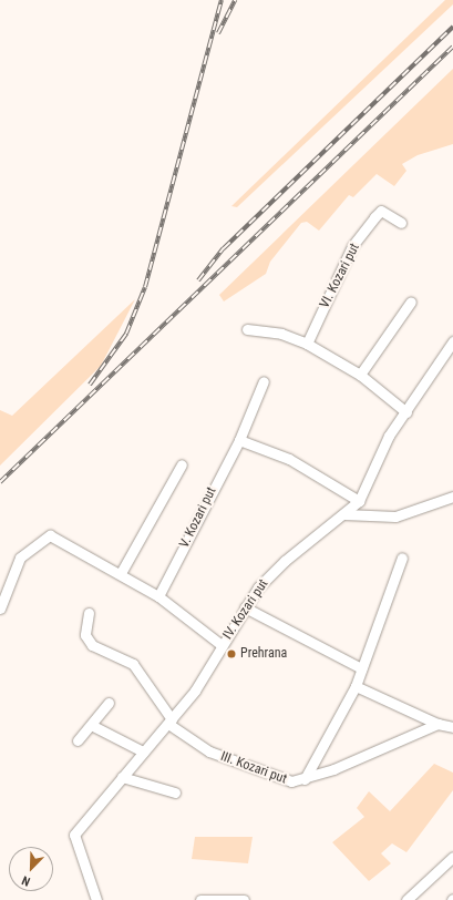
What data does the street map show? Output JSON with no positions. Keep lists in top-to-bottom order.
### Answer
{
  "streets": {
    "street": [
      "VI. Kozari put",
      "V. Kozari put",
      "IV. Kozari put",
      "III. Kozari put"
    ]
  },
  "crossings": [
    ["IV. Kozari put", "III. Kozari put"]
  ],
  "places": ["Prehrana"],
  "north": "bottom left"
}
